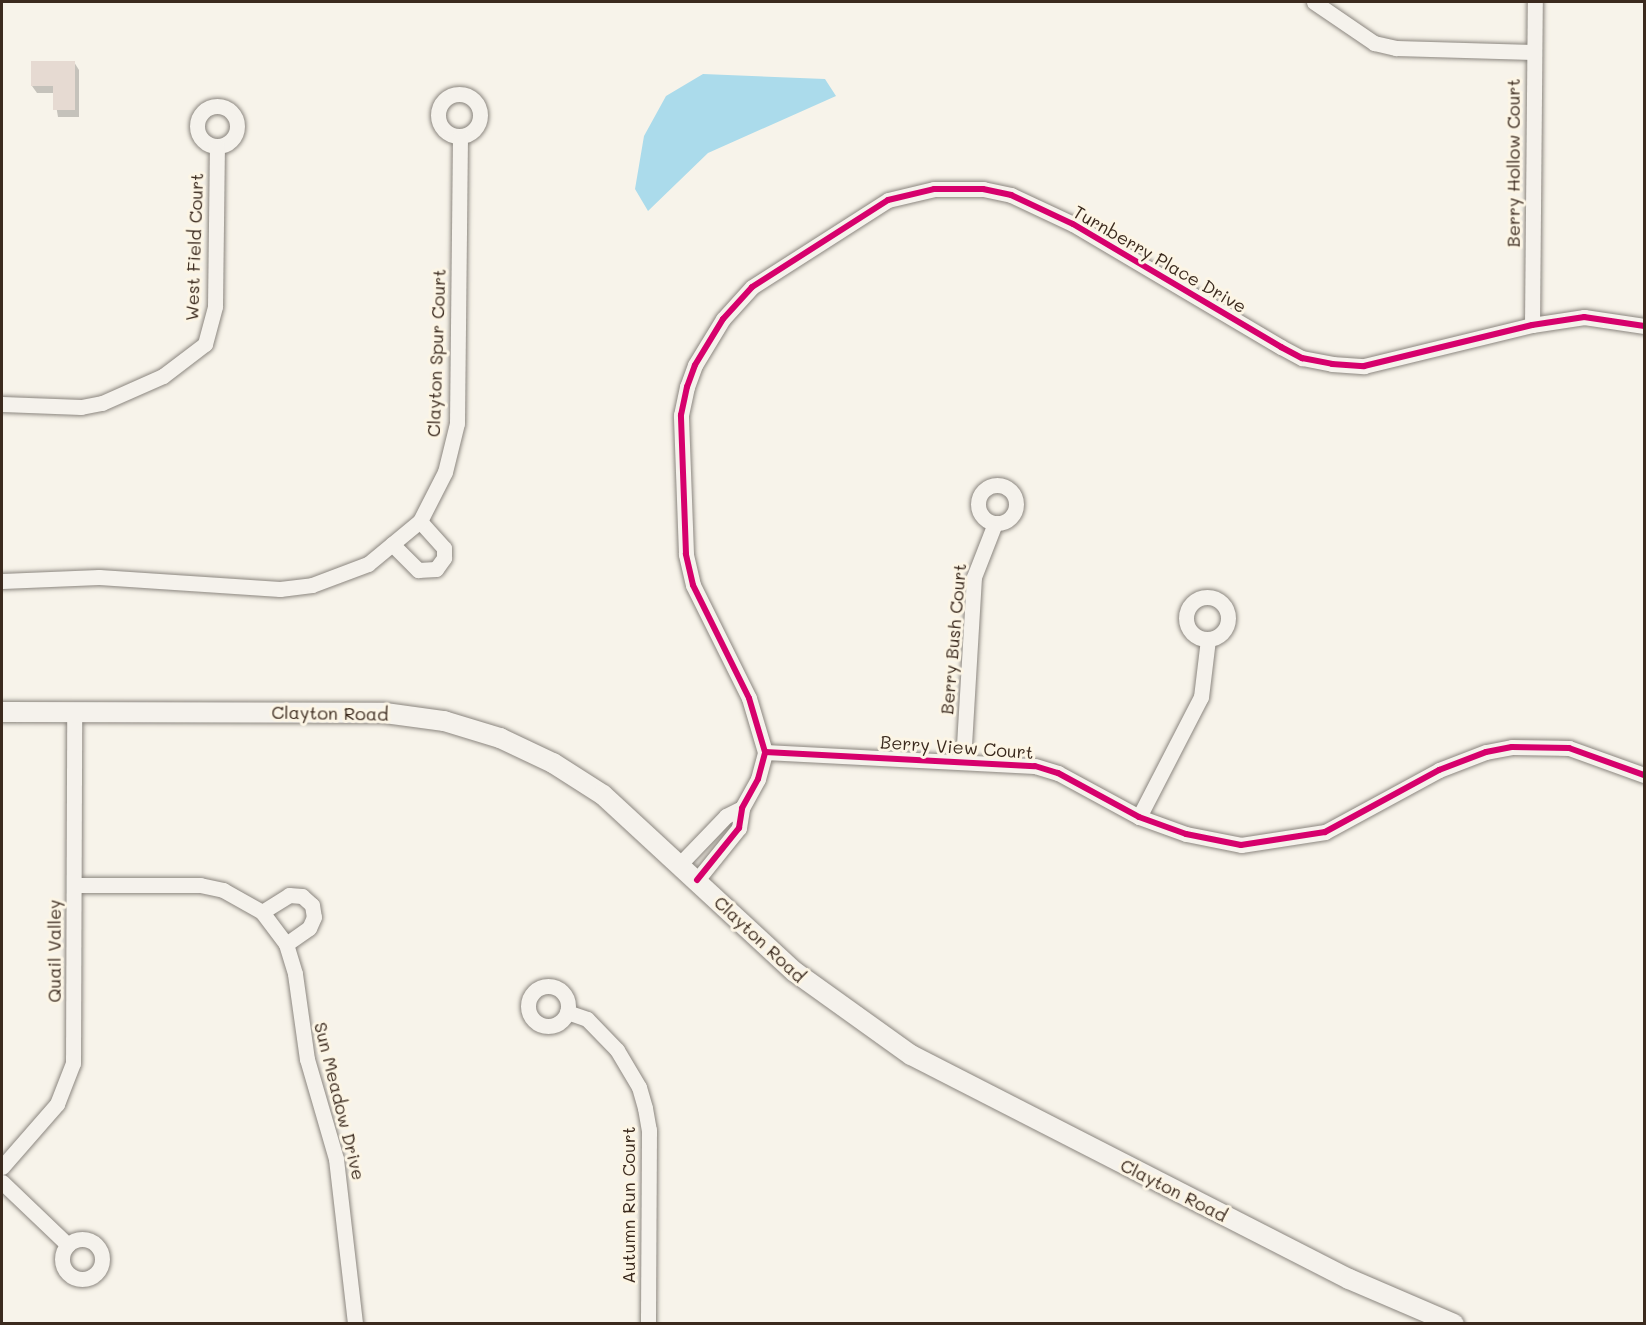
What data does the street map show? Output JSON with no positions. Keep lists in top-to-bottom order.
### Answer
{
  "streets": {
    "main road": ["Clayton Road"],
    "street": [
      "Berry Hollow Court",
      "West Field Court",
      "Turnberry Place Drive",
      "Clayton Spur Court",
      "Berry Bush Court",
      "Berry View Court",
      "Quail Valley",
      "Sun Meadow Drive",
      "Autumn Run Court"
    ]
  },
  "crossings": [
    ["Berry Hollow Court", "Turnberry Place Drive"],
    ["Turnberry Place Drive", "Berry View Court"],
    ["Berry Bush Court", "Berry View Court"],
    ["Clayton Road", "Quail Valley"],
    ["Quail Valley", "Sun Meadow Drive"]
  ]
}
